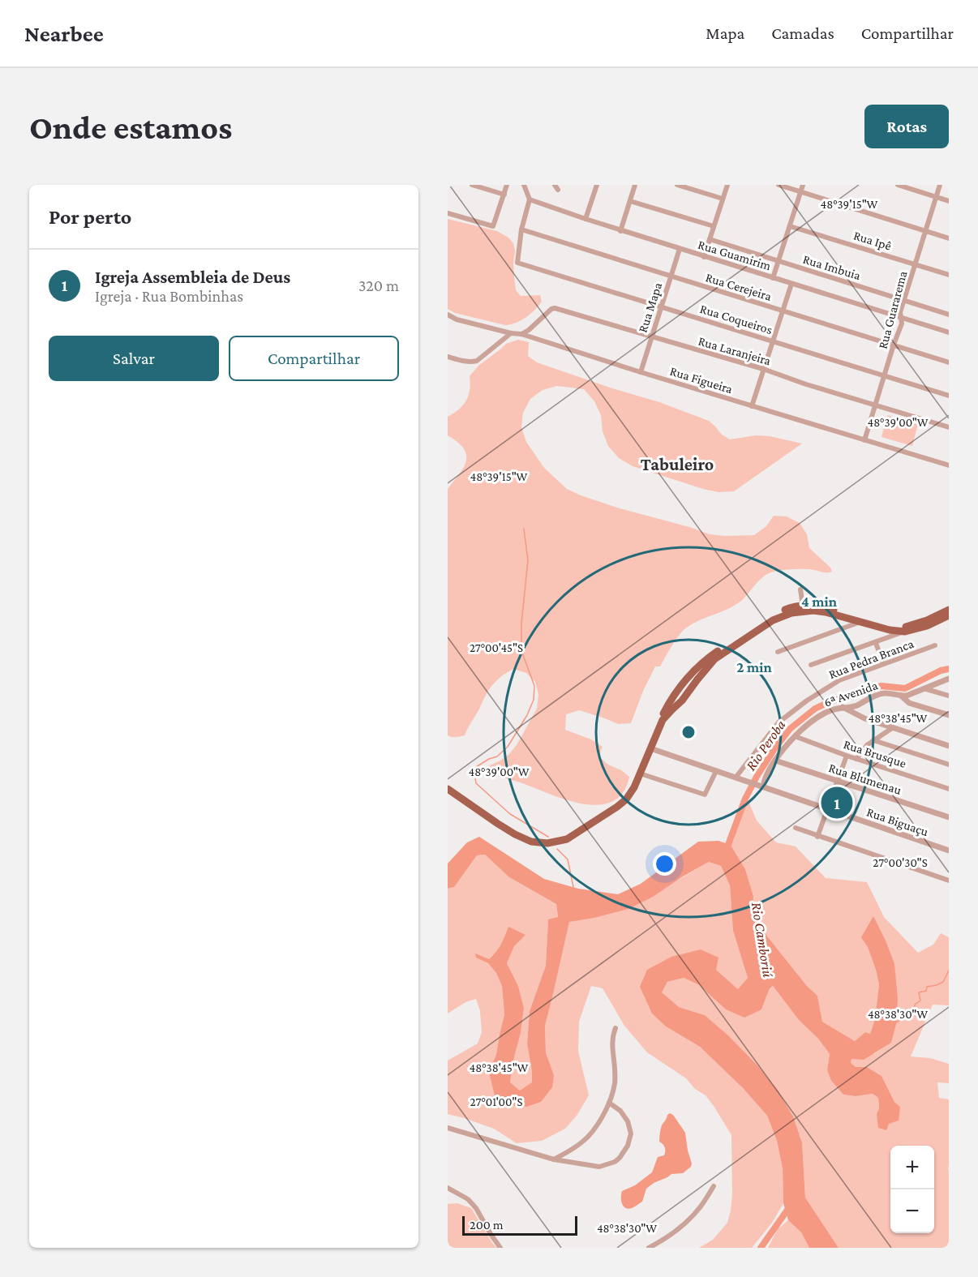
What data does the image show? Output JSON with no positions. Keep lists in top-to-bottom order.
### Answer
{
  "streets": {
    "street": [
      "Rua Ipê",
      "Rua Guamirim",
      "Rua Imbuia",
      "Rua Cerejeira",
      "Rua Mapa",
      "Rua Guararema",
      "Rua Coqueiros",
      "Rua Laranjeira",
      "Rua Figueira",
      "Rua Pedra Branca",
      "6ª Avenida",
      "Rua Brusque",
      "Rua Blumenau",
      "Rua Biguaçu"
    ]
  },
  "crossings": [
    ["Rua Ipê", "Rua Guararema"],
    ["Rua Guamirim", "Rua Mapa"],
    ["Rua Guamirim", "Rua Guararema"],
    ["Rua Imbuia", "Rua Guararema"],
    ["Rua Cerejeira", "Rua Mapa"],
    ["Rua Cerejeira", "Rua Guararema"],
    ["Rua Cerejeira", "Rua Coqueiros"],
    ["Rua Mapa", "Rua Coqueiros"],
    ["Rua Mapa", "Rua Laranjeira"],
    ["Rua Mapa", "Rua Figueira"],
    ["Rua Guararema", "Rua Coqueiros"],
    ["Rua Guararema", "Rua Laranjeira"],
    ["Rua Guararema", "Rua Figueira"],
    ["Rua Laranjeira", "Rua Figueira"],
    ["Rua Pedra Branca", "Rua Biguaçu"],
    ["6ª Avenida", "Rua Brusque"],
    ["6ª Avenida", "Rua Blumenau"],
    ["6ª Avenida", "Rua Biguaçu"]
  ],
  "districts": ["Tabuleiro"],
  "water": ["Rio Peroba", "Rio Camboriú"],
  "scale_bar": "200 m",
  "page": {
    "header": "Nearbee",
    "nav": ["Mapa", "Camadas", "Compartilhar"],
    "buttons": [
      "Rotas",
      ["Salvar", "Compartilhar"]
    ],
    "title": "Onde estamos",
    "heading": "Por perto",
    "list": [
      {
        "mark": "1",
        "name": "Igreja Assembleia de Deus",
        "note": "Igreja · Rua Bombinhas",
        "value": "320 m"
      }
    ],
    "pins": "1",
    "map_buttons": ["+", "−"],
    "scale": "200 m"
  },
  "coordinates": [
    "48°39'15\"W",
    "48°39'00\"W",
    "27°00'45\"S",
    "48°38'45\"W",
    "27°00'30\"S",
    "48°38'30\"W",
    "27°01'00\"S"
  ],
  "rings": ["4 min", "2 min"]
}
